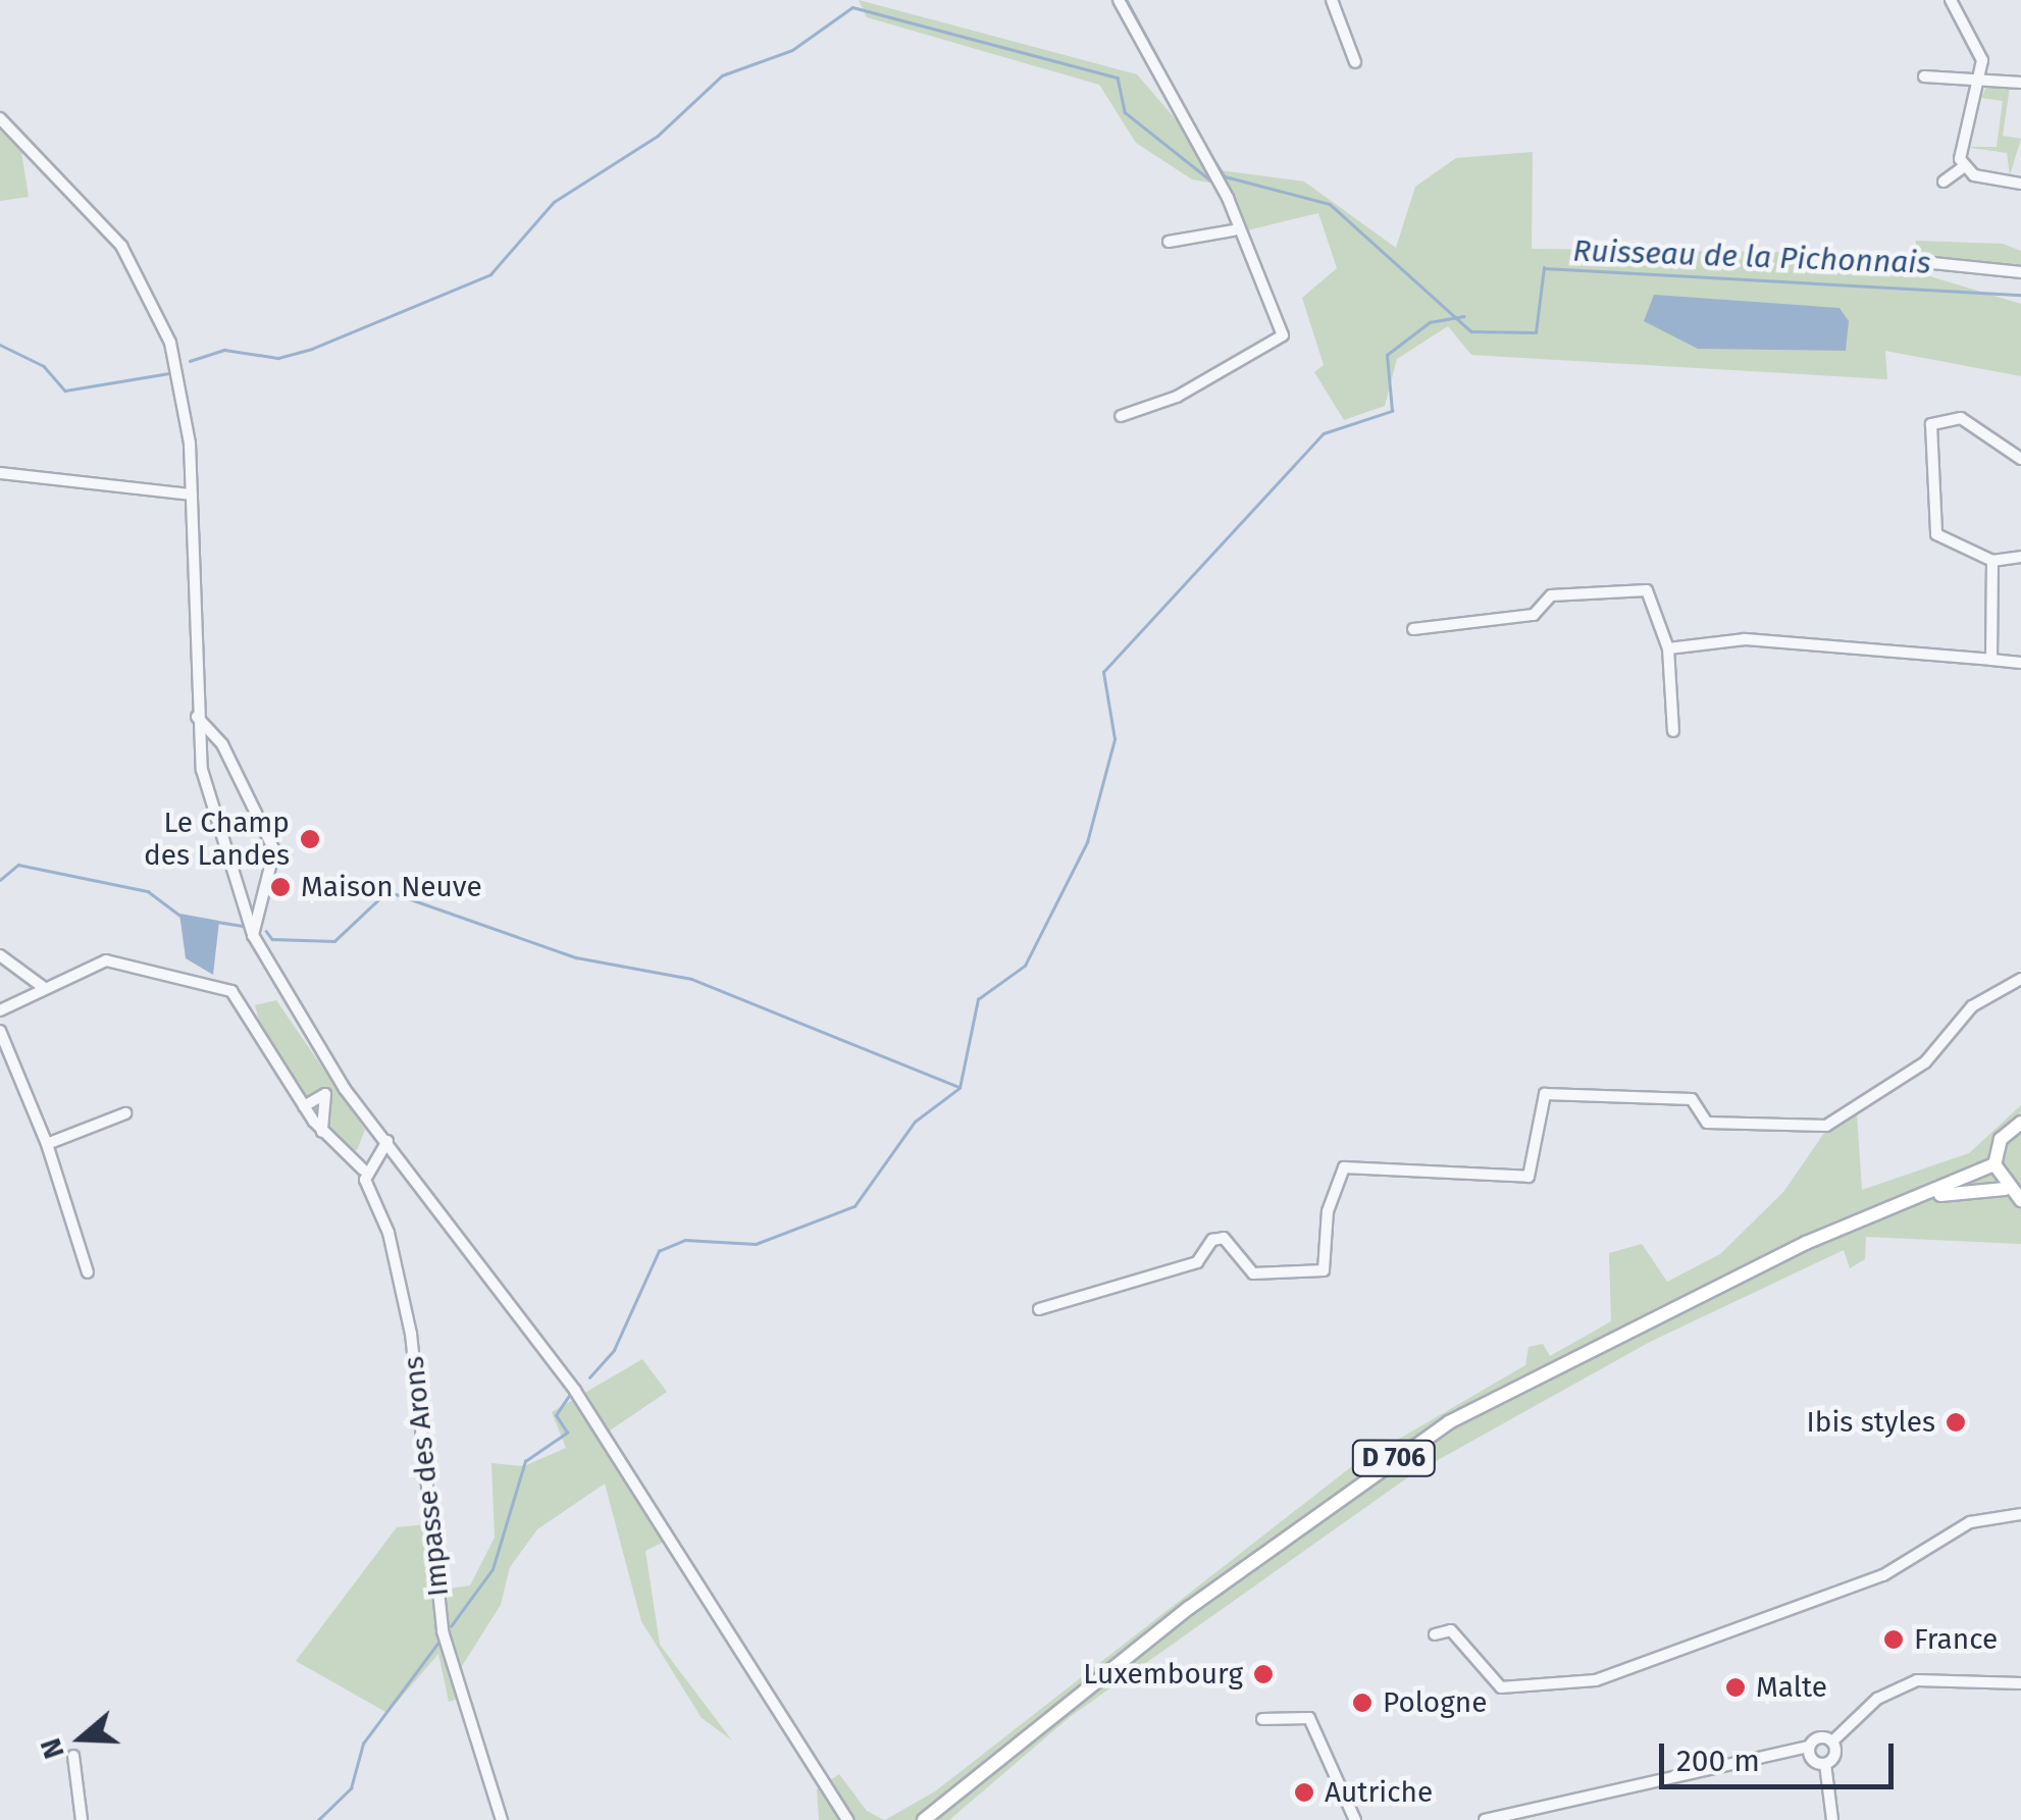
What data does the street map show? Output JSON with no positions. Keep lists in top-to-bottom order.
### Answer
{
  "streets": {
    "main road": ["D 706"],
    "street": ["Impasse des Arons"]
  },
  "water": ["Ruisseau de la Pichonnais"],
  "places": [
    "Le Champ des Landes",
    "Maison Neuve",
    "Ibis styles",
    "France",
    "Luxembourg",
    "Malte",
    "Pologne",
    "Autriche"
  ],
  "scale_bar": "200 m",
  "north": "left"
}
